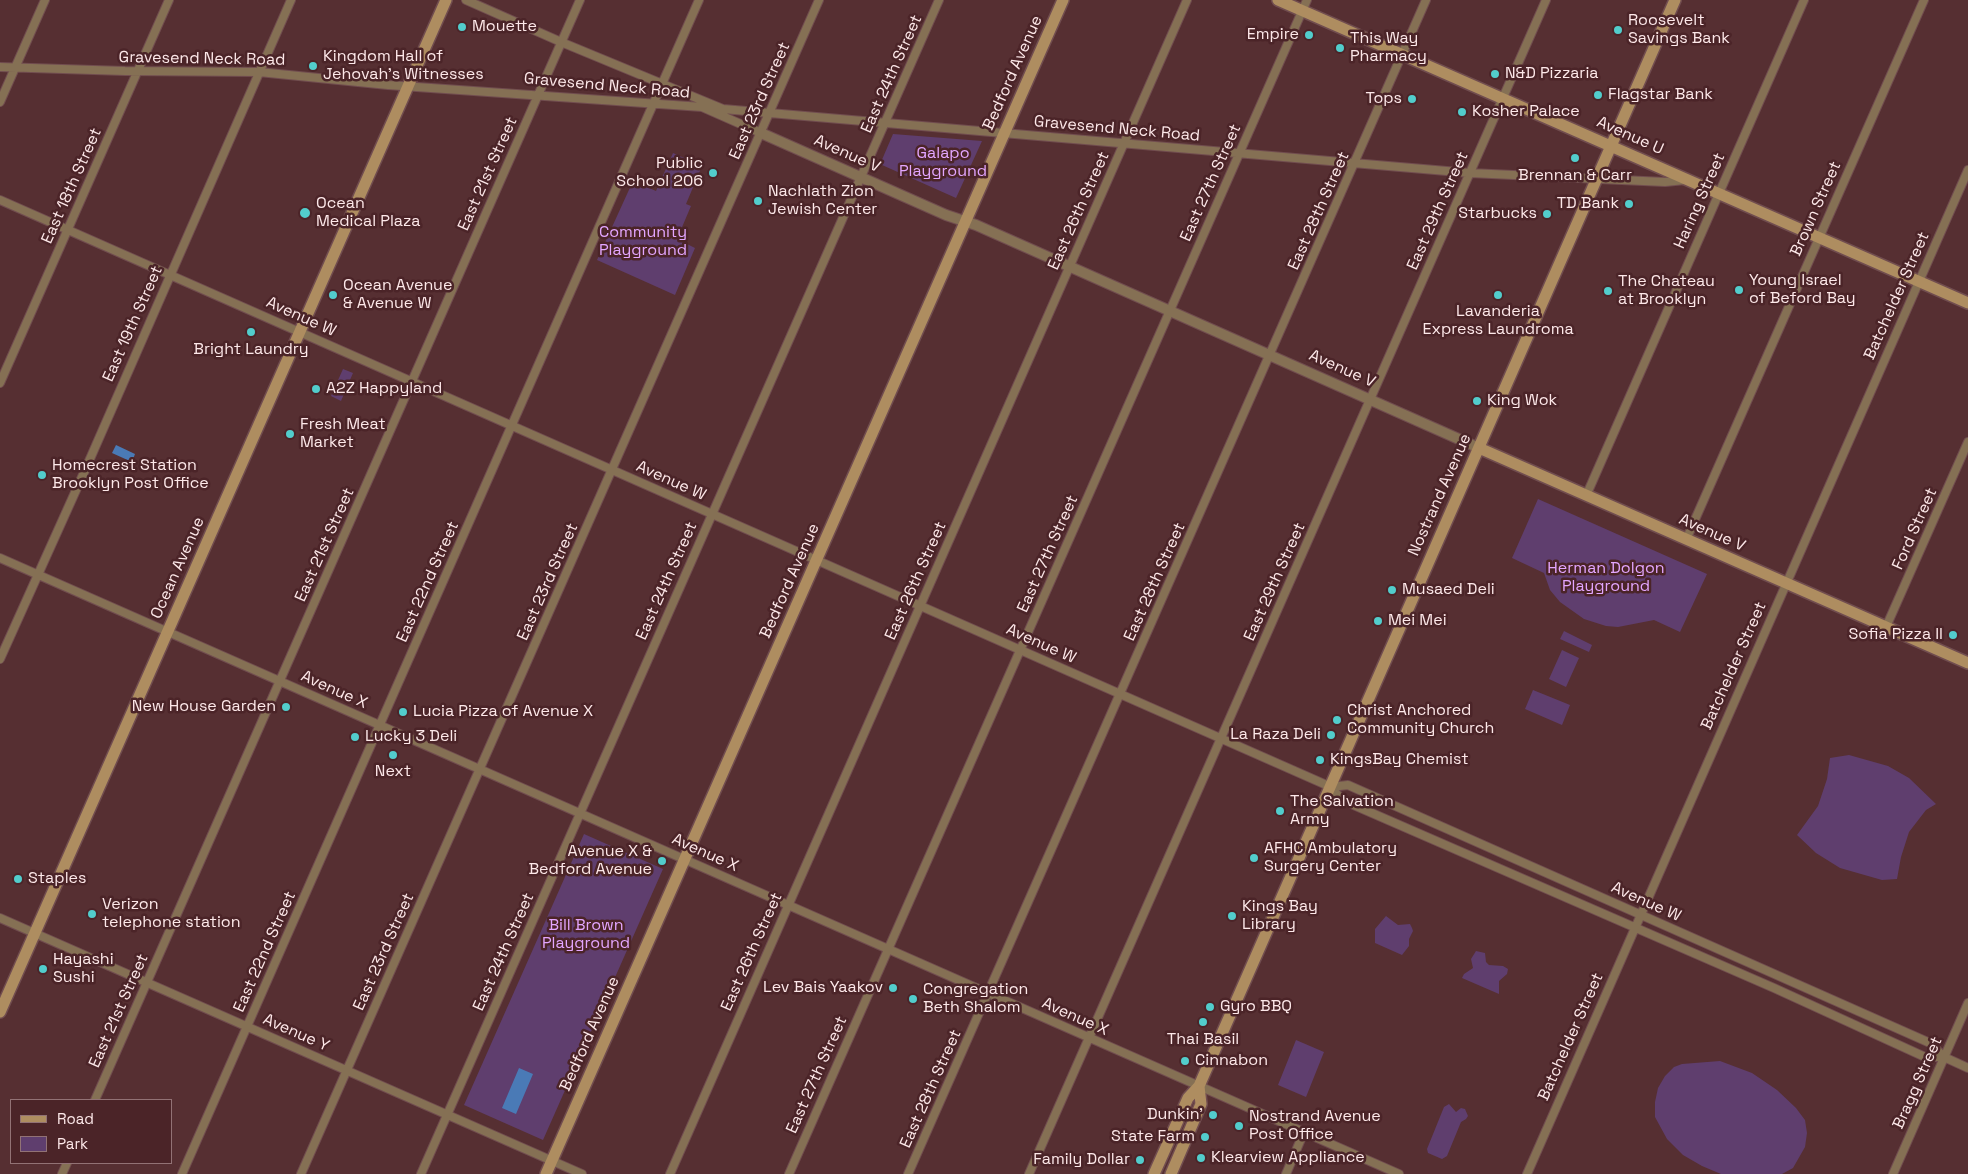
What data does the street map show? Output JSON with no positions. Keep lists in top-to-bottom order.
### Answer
{
  "streets": {
    "main road": [
      "Bedford Avenue",
      "Avenue U",
      "Avenue V",
      "Nostrand Avenue",
      "Ocean Avenue"
    ],
    "street": [
      "Gravesend Neck Road",
      "East 24th Street",
      "East 23rd Street",
      "East 21st Street",
      "East 27th Street",
      "East 18th Street",
      "Haring Street",
      "Brown Street",
      "East 26th Street",
      "East 28th Street",
      "East 29th Street",
      "Batchelder Street",
      "Avenue W",
      "East 19th Street",
      "Ford Street",
      "East 22nd Street",
      "Avenue X",
      "Avenue Y",
      "Bragg Street"
    ]
  },
  "crossings": [
    ["Gravesend Neck Road", "Bedford Avenue"],
    ["Gravesend Neck Road", "East 24th Street"],
    ["Gravesend Neck Road", "East 23rd Street"],
    ["Gravesend Neck Road", "Avenue U"],
    ["Gravesend Neck Road", "Avenue V"],
    ["Gravesend Neck Road", "East 21st Street"],
    ["Gravesend Neck Road", "East 27th Street"],
    ["Gravesend Neck Road", "East 18th Street"],
    ["Gravesend Neck Road", "East 26th Street"],
    ["Gravesend Neck Road", "East 28th Street"],
    ["Gravesend Neck Road", "East 29th Street"],
    ["Gravesend Neck Road", "East 19th Street"],
    ["Gravesend Neck Road", "Nostrand Avenue"],
    ["Gravesend Neck Road", "Ocean Avenue"],
    ["Gravesend Neck Road", "East 22nd Street"],
    ["Bedford Avenue", "Avenue V"],
    ["Bedford Avenue", "Avenue W"],
    ["Bedford Avenue", "Avenue X"],
    ["Bedford Avenue", "Avenue Y"],
    ["East 24th Street", "Avenue V"],
    ["East 24th Street", "Avenue W"],
    ["East 24th Street", "Avenue X"],
    ["East 24th Street", "Avenue Y"],
    ["East 23rd Street", "Avenue V"],
    ["East 23rd Street", "Avenue W"],
    ["East 23rd Street", "Avenue X"],
    ["East 23rd Street", "Avenue Y"],
    ["Avenue U", "East 27th Street"],
    ["Avenue U", "Haring Street"],
    ["Avenue U", "Brown Street"],
    ["Avenue U", "East 28th Street"],
    ["Avenue U", "East 29th Street"],
    ["Avenue U", "Batchelder Street"],
    ["Avenue U", "Nostrand Avenue"],
    ["Avenue V", "East 27th Street"],
    ["Avenue V", "Haring Street"],
    ["Avenue V", "Brown Street"],
    ["Avenue V", "East 26th Street"],
    ["Avenue V", "East 28th Street"],
    ["Avenue V", "East 29th Street"],
    ["Avenue V", "Batchelder Street"],
    ["Avenue V", "Nostrand Avenue"],
    ["Avenue V", "Ford Street"],
    ["East 21st Street", "Avenue W"],
    ["East 21st Street", "Avenue X"],
    ["East 21st Street", "Avenue Y"],
    ["East 27th Street", "Avenue W"],
    ["East 27th Street", "Avenue X"],
    ["East 18th Street", "Avenue W"],
    ["East 26th Street", "Avenue W"],
    ["East 26th Street", "Avenue X"],
    ["East 28th Street", "Avenue W"],
    ["East 28th Street", "Avenue X"],
    ["East 29th Street", "Avenue W"],
    ["East 29th Street", "Avenue X"],
    ["Batchelder Street", "Avenue W"],
    ["Avenue W", "East 19th Street"],
    ["Avenue W", "Nostrand Avenue"],
    ["Avenue W", "Ocean Avenue"],
    ["Avenue W", "East 22nd Street"],
    ["Avenue W", "Bragg Street"],
    ["East 19th Street", "Avenue X"],
    ["Nostrand Avenue", "Avenue X"],
    ["Ocean Avenue", "Avenue X"],
    ["Ocean Avenue", "Avenue Y"],
    ["East 22nd Street", "Avenue X"],
    ["East 22nd Street", "Avenue Y"]
  ],
  "parks": [
    "Galapo Playground",
    "Community Playground",
    "Herman Dolgon Playground",
    "Bill Brown Playground"
  ],
  "places": [
    "Mouette",
    "Roosevelt Savings Bank",
    "Empire",
    "This Way Pharmacy",
    "Kingdom Hall of Jehovah's Witnesses",
    "N&D Pizzaria",
    "Flagstar Bank",
    "Tops",
    "Kosher Palace",
    "Brennan & Carr",
    "Public School 206",
    "Nachlath Zion Jewish Center",
    "TD Bank",
    "Ocean Medical Plaza",
    "Starbucks",
    "Young Israel of Beford Bay",
    "The Chateau at Brooklyn",
    "Ocean Avenue & Avenue W",
    "Lavanderia Express Laundroma",
    "Bright Laundry",
    "A2Z Happyland",
    "King Wok",
    "Fresh Meat Market",
    "Homecrest Station Brooklyn Post Office",
    "Musaed Deli",
    "Mei Mei",
    "Sofia Pizza II",
    "New House Garden",
    "Lucia Pizza of Avenue X",
    "Christ Anchored Community Church",
    "La Raza Deli",
    "Lucky 3 Deli",
    "Next",
    "KingsBay Chemist",
    "The Salvation Army",
    "AFHC Ambulatory Surgery Center",
    "Avenue X & Bedford Avenue",
    "Staples",
    "Verizon telephone station",
    "Kings Bay Library",
    "Hayashi Sushi",
    "Lev Bais Yaakov",
    "Congregation Beth Shalom",
    "Gyro BBQ",
    "Thai Basil",
    "Cinnabon",
    "Dunkin'",
    "Nostrand Avenue Post Office",
    "State Farm",
    "Klearview Appliance",
    "Family Dollar"
  ],
  "legend": ["Road", "Park"]
}
